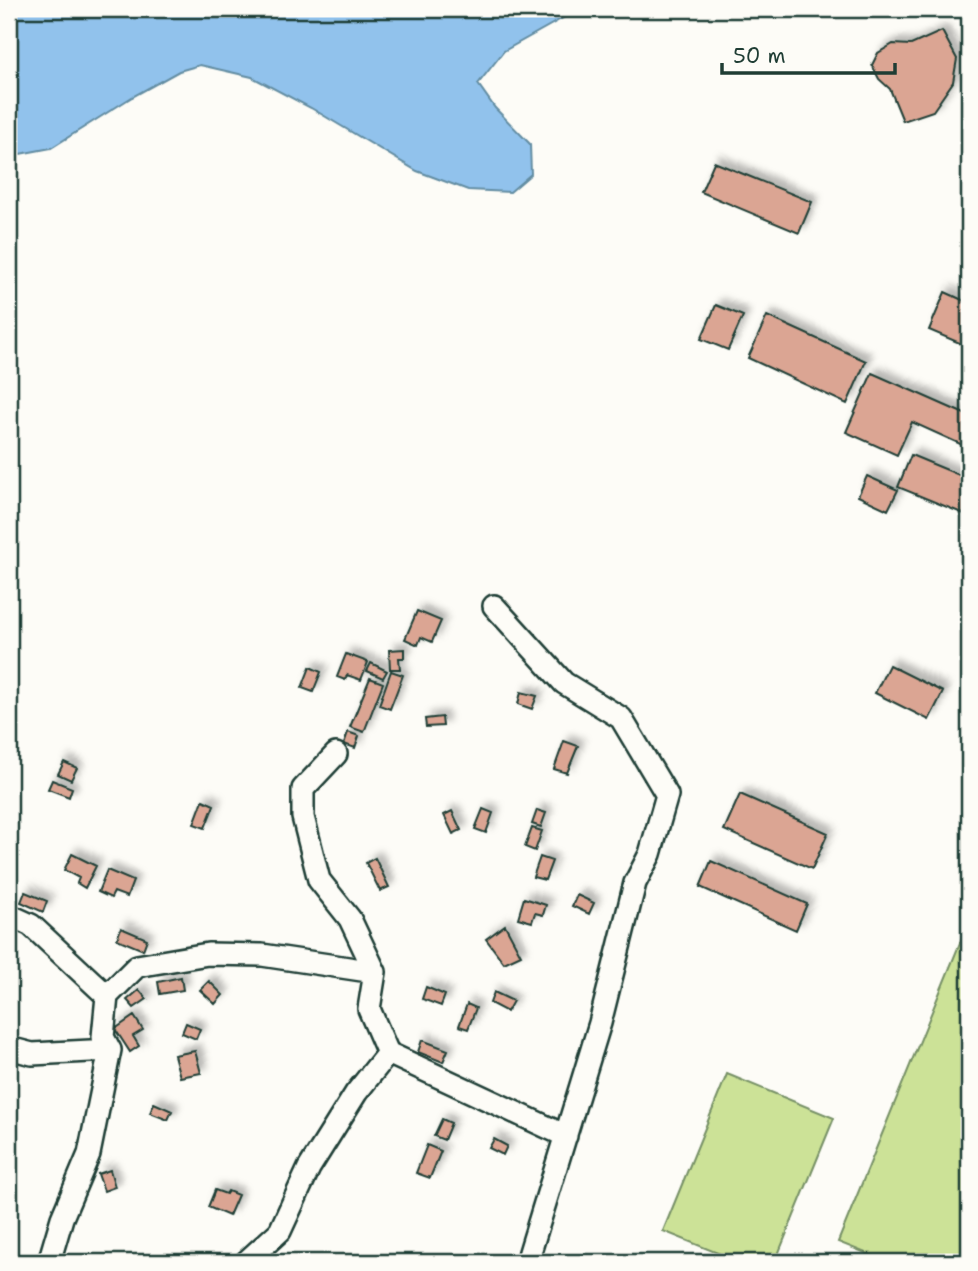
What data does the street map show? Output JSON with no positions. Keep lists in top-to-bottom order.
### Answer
{
  "scale_bar": "50 m"
}
